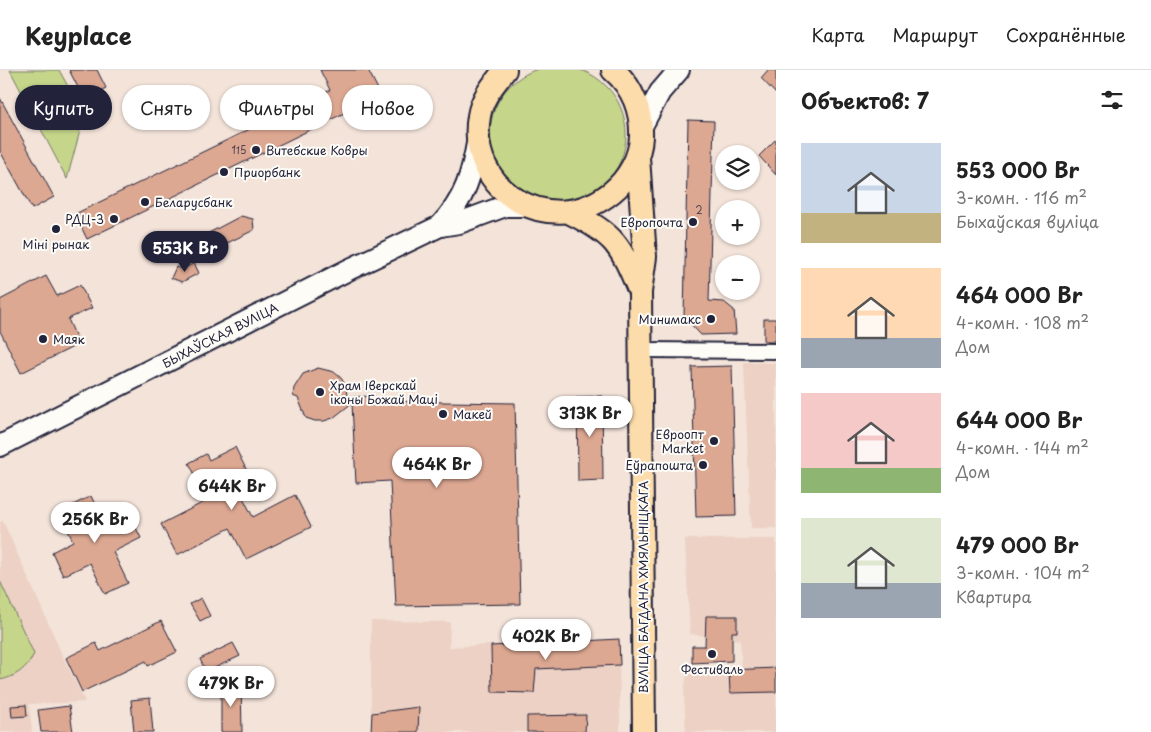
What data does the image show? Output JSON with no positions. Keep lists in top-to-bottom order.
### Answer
{
  "streets": {
    "main road": ["БЫХАЎСКАЯ ВУЛІЦА", "ВУЛІЦА БАГДАНА ХМЯЛЬНІЦКАГА"]
  },
  "places": [
    "Витебские Ковры",
    "Приорбанк",
    "Беларусбанк",
    "РДЦ-3",
    "Европочта",
    "Міні рынак",
    "Минимакс",
    "Маяк",
    "Храм Іверскай іконы Божай Маці",
    "Макей",
    "Евроопт Market",
    "Еўрапошта",
    "Фестиваль"
  ],
  "house_numbers": ["115", "2"],
  "page": {
    "header": "Keyplace",
    "nav": ["Карта", "Маршрут", "Сохранённые"],
    "heading": "Объектов: 7",
    "chip": [
      "Купить",
      "Снять",
      "Фильтры",
      "Новое"
    ],
    "list": [
      {
        "name": "553 000 Br",
        "note": "3-комн. · 116 m² · Быхаўская вуліца"
      },
      {
        "name": "464 000 Br",
        "note": "4-комн. · 108 m² · Дом"
      },
      {
        "name": "644 000 Br",
        "note": "4-комн. · 144 m² · Дом"
      },
      {
        "name": "479 000 Br",
        "note": "3-комн. · 104 m² · Квартира"
      }
    ],
    "map_buttons": ["+", "−"],
    "price": [
      "553K Br",
      "313K Br",
      "464K Br",
      "644K Br",
      "256K Br",
      "402K Br",
      "479K Br"
    ]
  }
}
